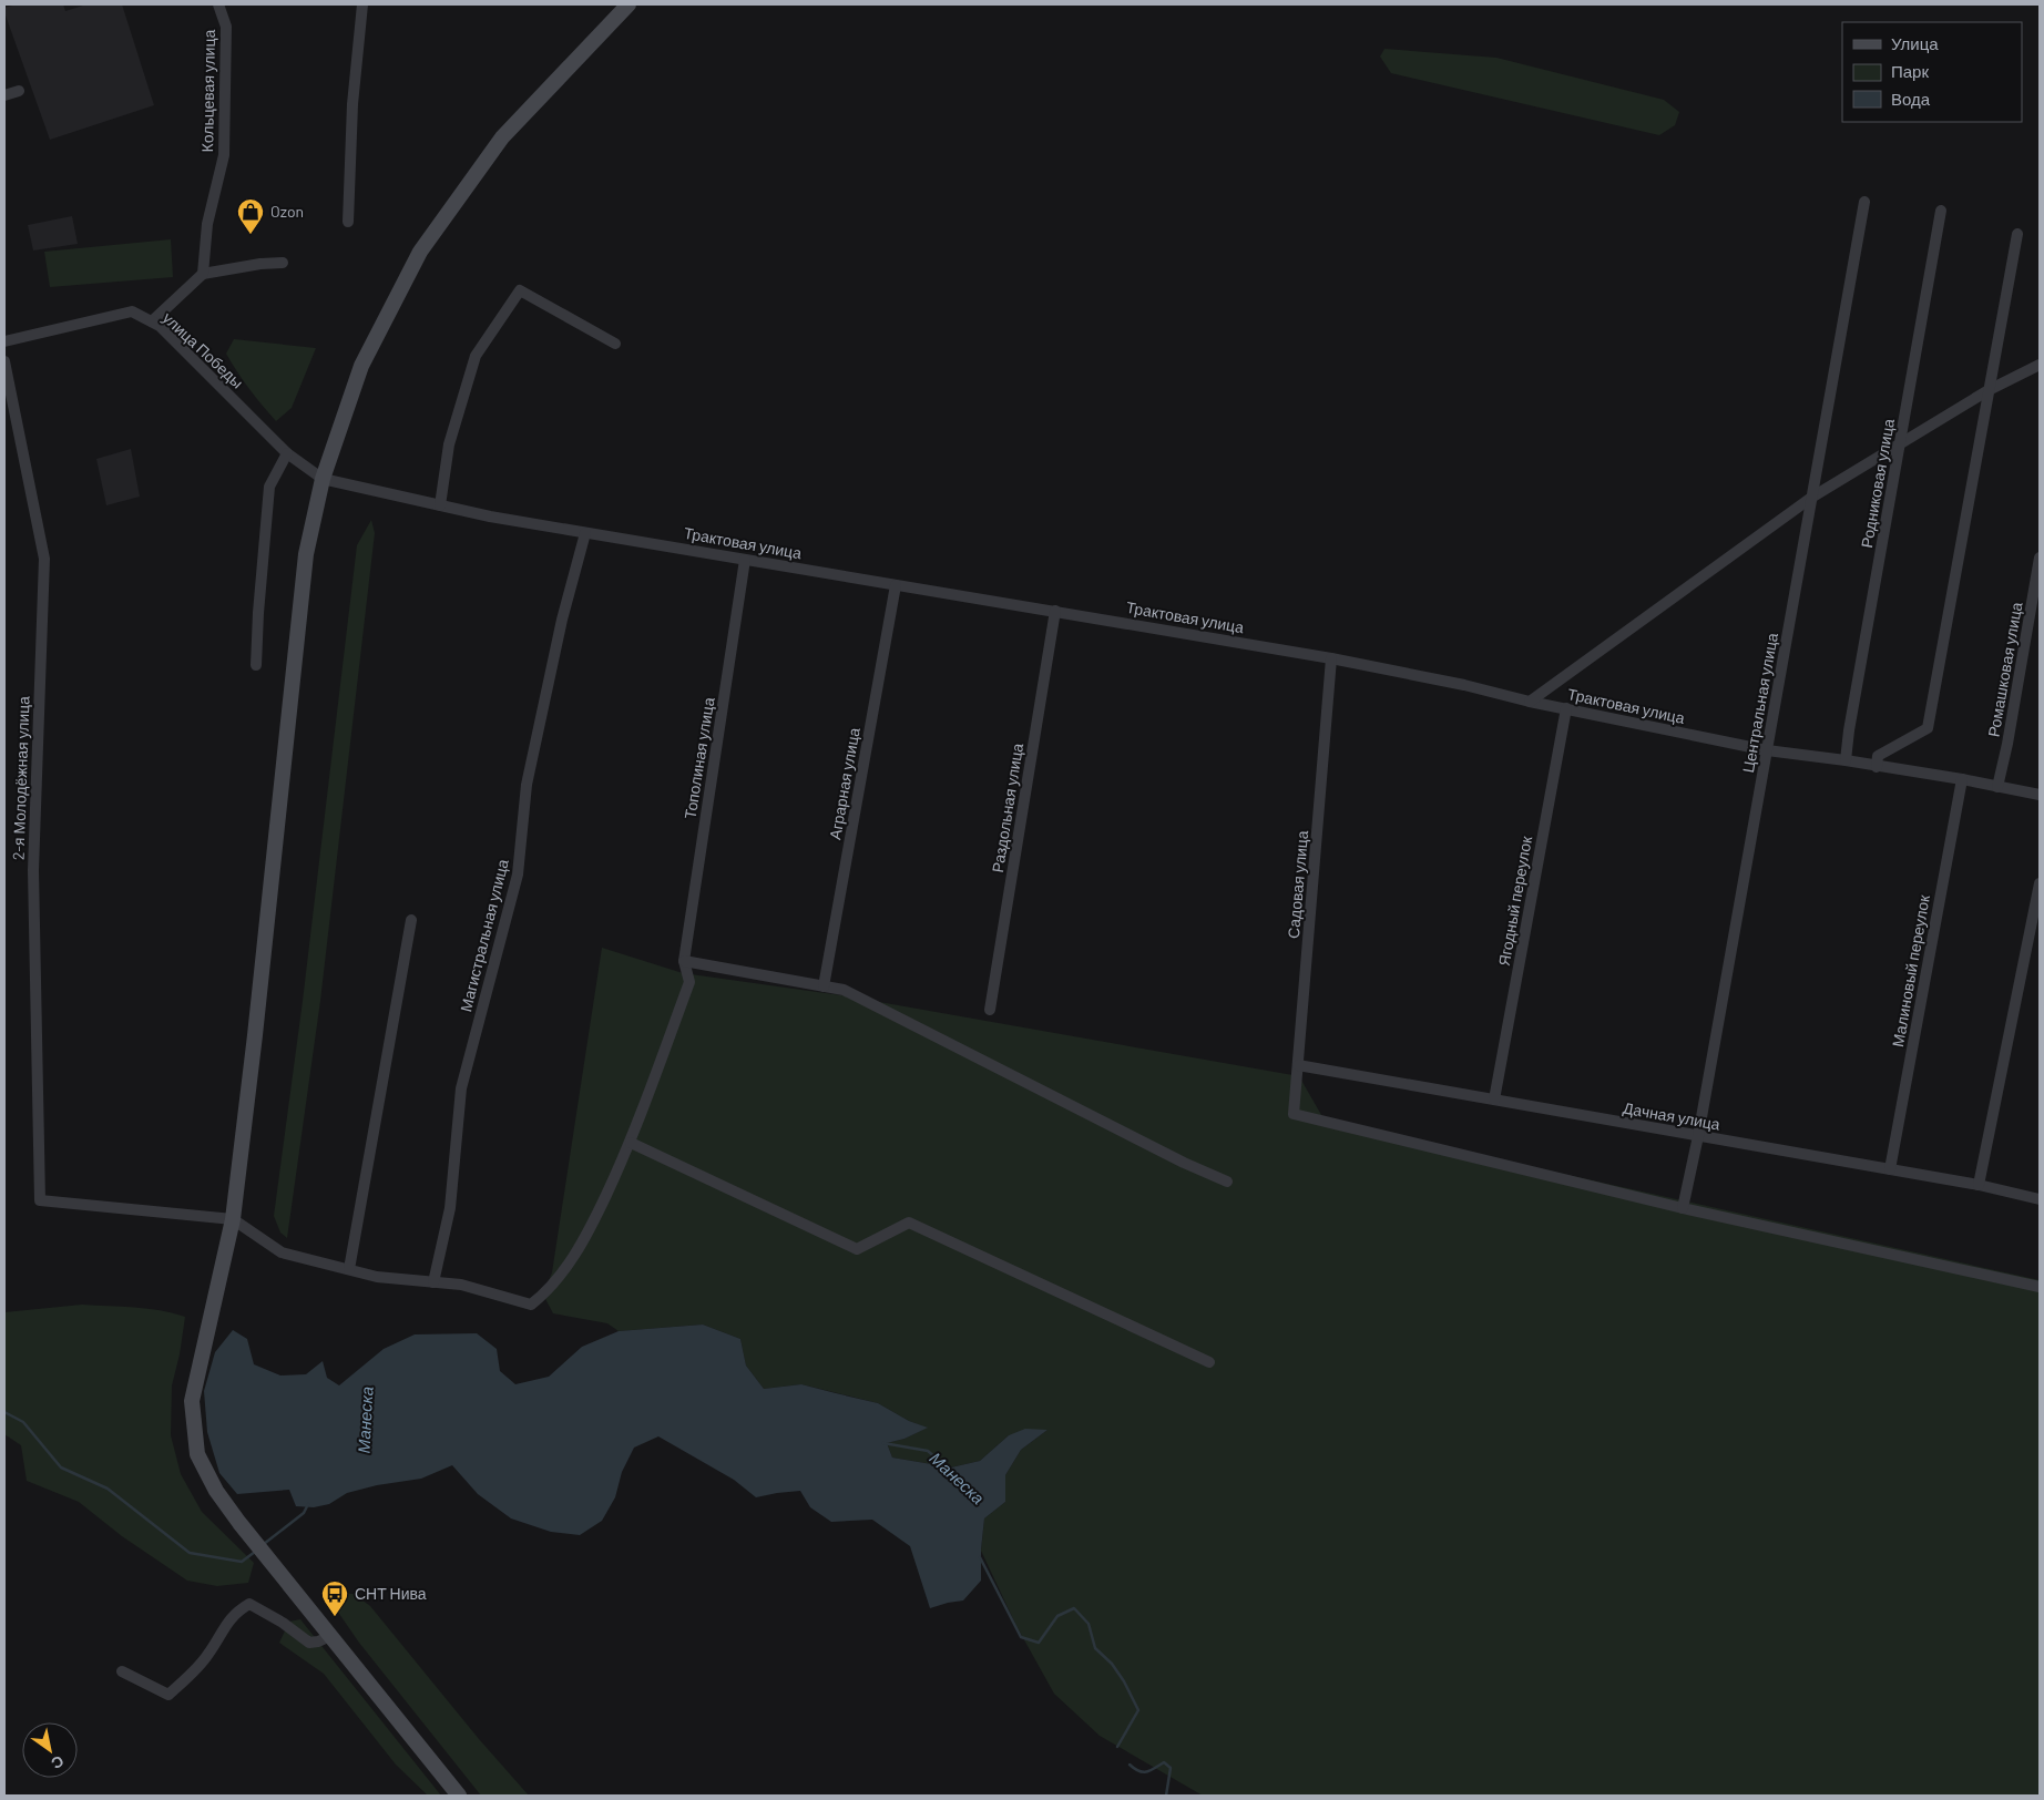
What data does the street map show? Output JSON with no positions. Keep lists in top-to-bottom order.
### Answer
{
  "streets": {
    "street": [
      "Кольцевая улица",
      "улица Победы",
      "Родниковая улица",
      "Трактовая улица",
      "Ромашковая улица",
      "Центральная улица",
      "Тополиная улица",
      "2-я Молодёжная улица",
      "Аграрная улица",
      "Раздольная улица",
      "Садовая улица",
      "Ягодный переулок",
      "Магистральная улица",
      "Малиновый переулок",
      "Дачная улица"
    ]
  },
  "crossings": [
    ["улица Победы", "Трактовая улица"],
    ["Родниковая улица", "Трактовая улица"],
    ["Трактовая улица", "Ромашковая улица"],
    ["Трактовая улица", "Центральная улица"],
    ["Трактовая улица", "Тополиная улица"],
    ["Трактовая улица", "Аграрная улица"],
    ["Трактовая улица", "Раздольная улица"],
    ["Трактовая улица", "Садовая улица"],
    ["Трактовая улица", "Ягодный переулок"],
    ["Трактовая улица", "Магистральная улица"],
    ["Трактовая улица", "Малиновый переулок"],
    ["Центральная улица", "Садовая улица"],
    ["Центральная улица", "Дачная улица"],
    ["Тополиная улица", "Магистральная улица"],
    ["Садовая улица", "Дачная улица"],
    ["Ягодный переулок", "Дачная улица"],
    ["Малиновый переулок", "Дачная улица"]
  ],
  "water": ["Манеска"],
  "places": {
    "shop": ["Ozon"],
    "bus stop": ["СНТ Нива"]
  },
  "legend": ["Улица", "Парк", "Вода"],
  "north": "bottom right"
}
